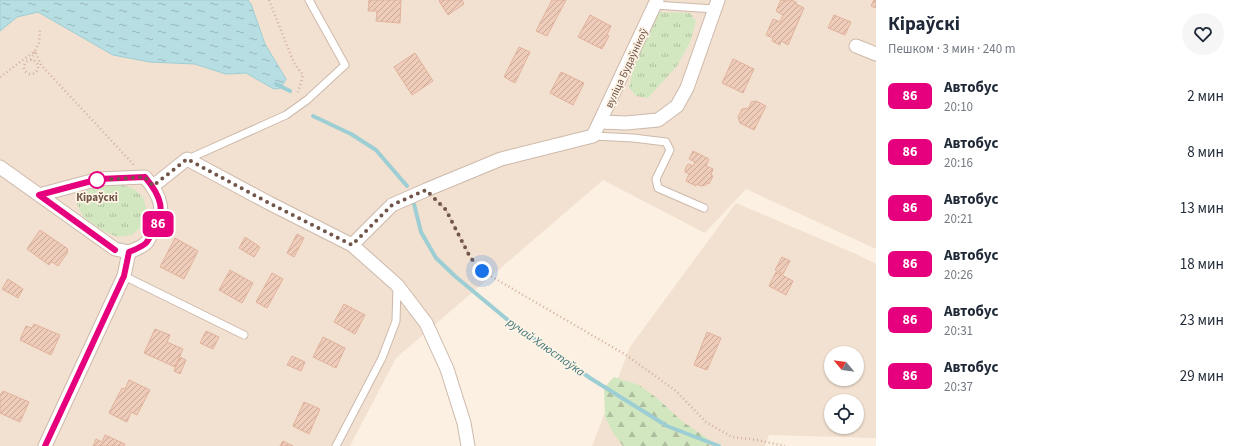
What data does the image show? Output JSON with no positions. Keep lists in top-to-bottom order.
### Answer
{
  "streets": {
    "street": ["вуліца Будаўнікоў"]
  },
  "water": ["ручай Хлюстаўка"],
  "places": ["Кіраўскі"],
  "lines": ["bus line 86"],
  "north": "top left",
  "page": {
    "on_map": "86",
    "heading": ["Кіраўскі", "Пешком · 3 мин · 240 m"],
    "list": [
      {
        "mark": "86",
        "name": "Автобус",
        "note": "20:10",
        "value": "2 мин"
      },
      {
        "mark": "86",
        "name": "Автобус",
        "note": "20:16",
        "value": "8 мин"
      },
      {
        "mark": "86",
        "name": "Автобус",
        "note": "20:21",
        "value": "13 мин"
      },
      {
        "mark": "86",
        "name": "Автобус",
        "note": "20:26",
        "value": "18 мин"
      },
      {
        "mark": "86",
        "name": "Автобус",
        "note": "20:31",
        "value": "23 мин"
      },
      {
        "mark": "86",
        "name": "Автобус",
        "note": "20:37",
        "value": "29 мин"
      }
    ]
  }
}
